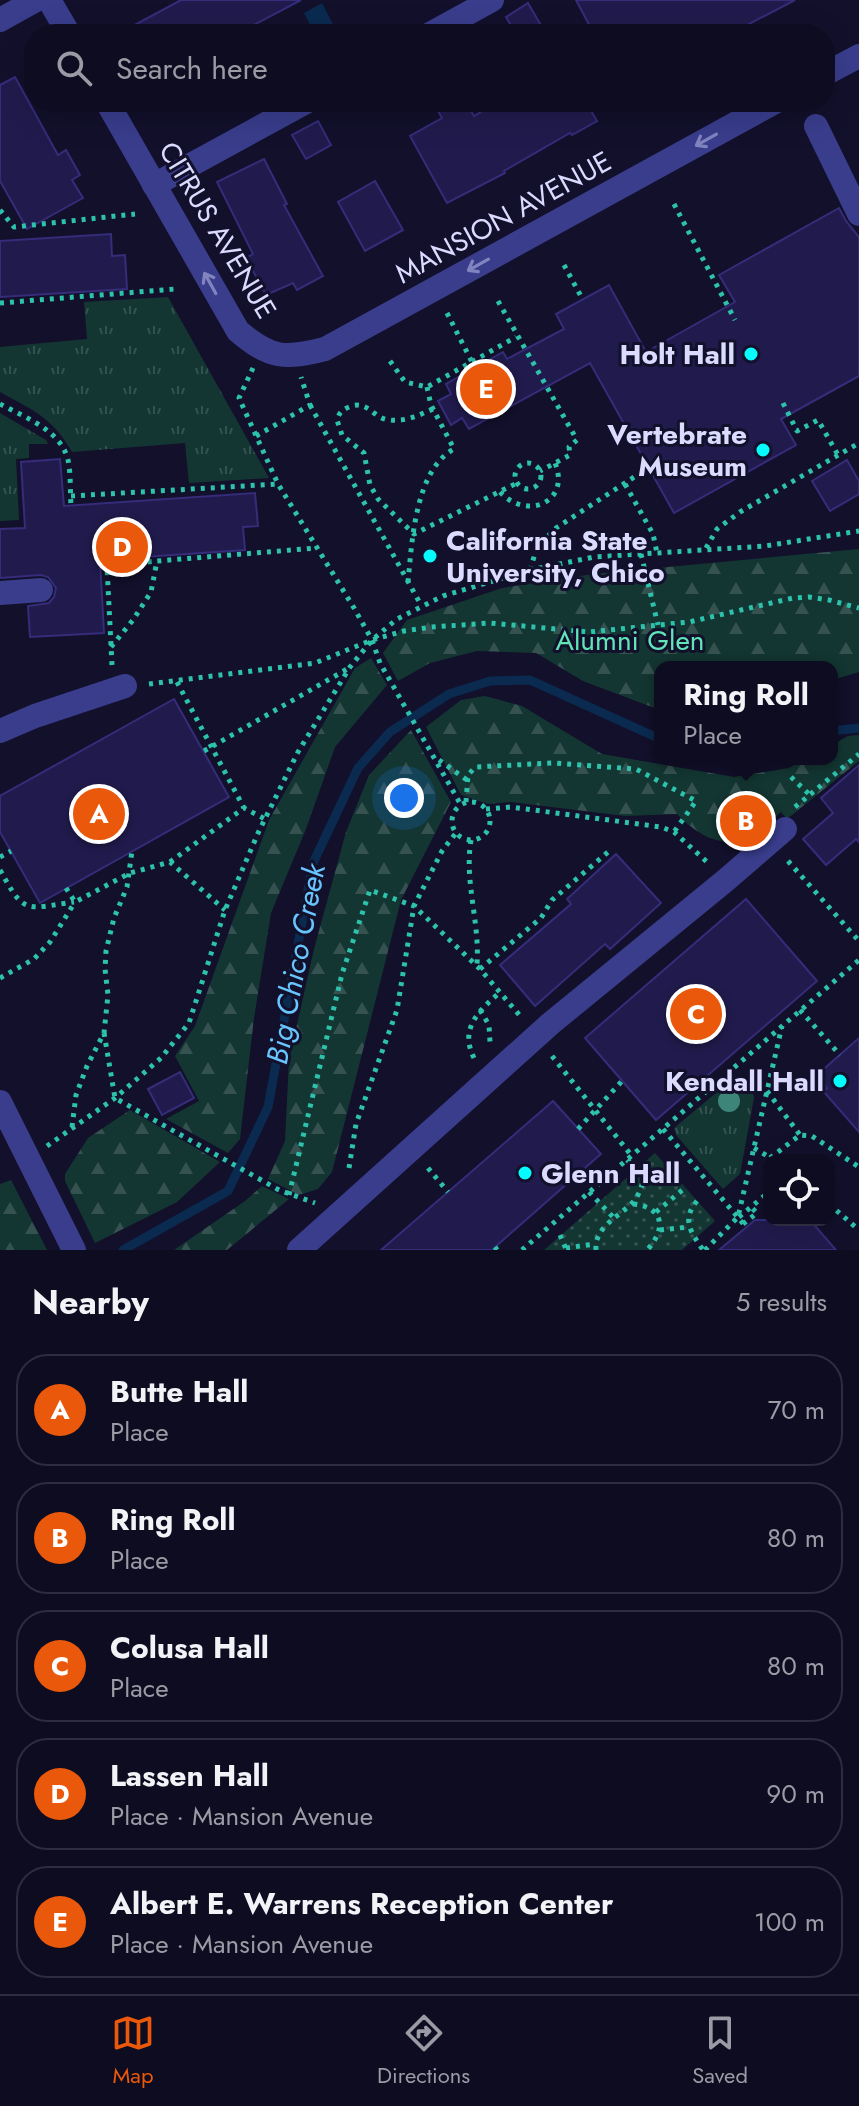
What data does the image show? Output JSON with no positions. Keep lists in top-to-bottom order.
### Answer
{
  "streets": {
    "street": ["MANSION AVENUE", "CITRUS AVENUE"]
  },
  "crossings": [
    ["MANSION AVENUE", "CITRUS AVENUE"]
  ],
  "one_way": ["MANSION AVENUE", "CITRUS AVENUE"],
  "water": ["Big Chico Creek"],
  "parks": ["Alumni Glen"],
  "places": [
    "Holt Hall",
    "Vertebrate Museum",
    "California State University, Chico",
    "Kendall Hall",
    "Glenn Hall"
  ],
  "page": {
    "search": "Search here",
    "pins": [
      "E",
      "D",
      "A",
      "B",
      "C"
    ],
    "popup": ["Ring Roll", "Place"],
    "heading": ["Nearby", "5 results"],
    "list": [
      {
        "mark": "A",
        "name": "Butte Hall",
        "note": "Place",
        "value": "70 m"
      },
      {
        "mark": "B",
        "name": "Ring Roll",
        "note": "Place",
        "value": "80 m"
      },
      {
        "mark": "C",
        "name": "Colusa Hall",
        "note": "Place",
        "value": "80 m"
      },
      {
        "mark": "D",
        "name": "Lassen Hall",
        "note": "Place · Mansion Avenue",
        "value": "90 m"
      },
      {
        "mark": "E",
        "name": "Albert E. Warrens Reception Center",
        "note": "Place · Mansion Avenue",
        "value": "100 m"
      }
    ],
    "nav": ["Map", "Directions", "Saved"]
  }
}
